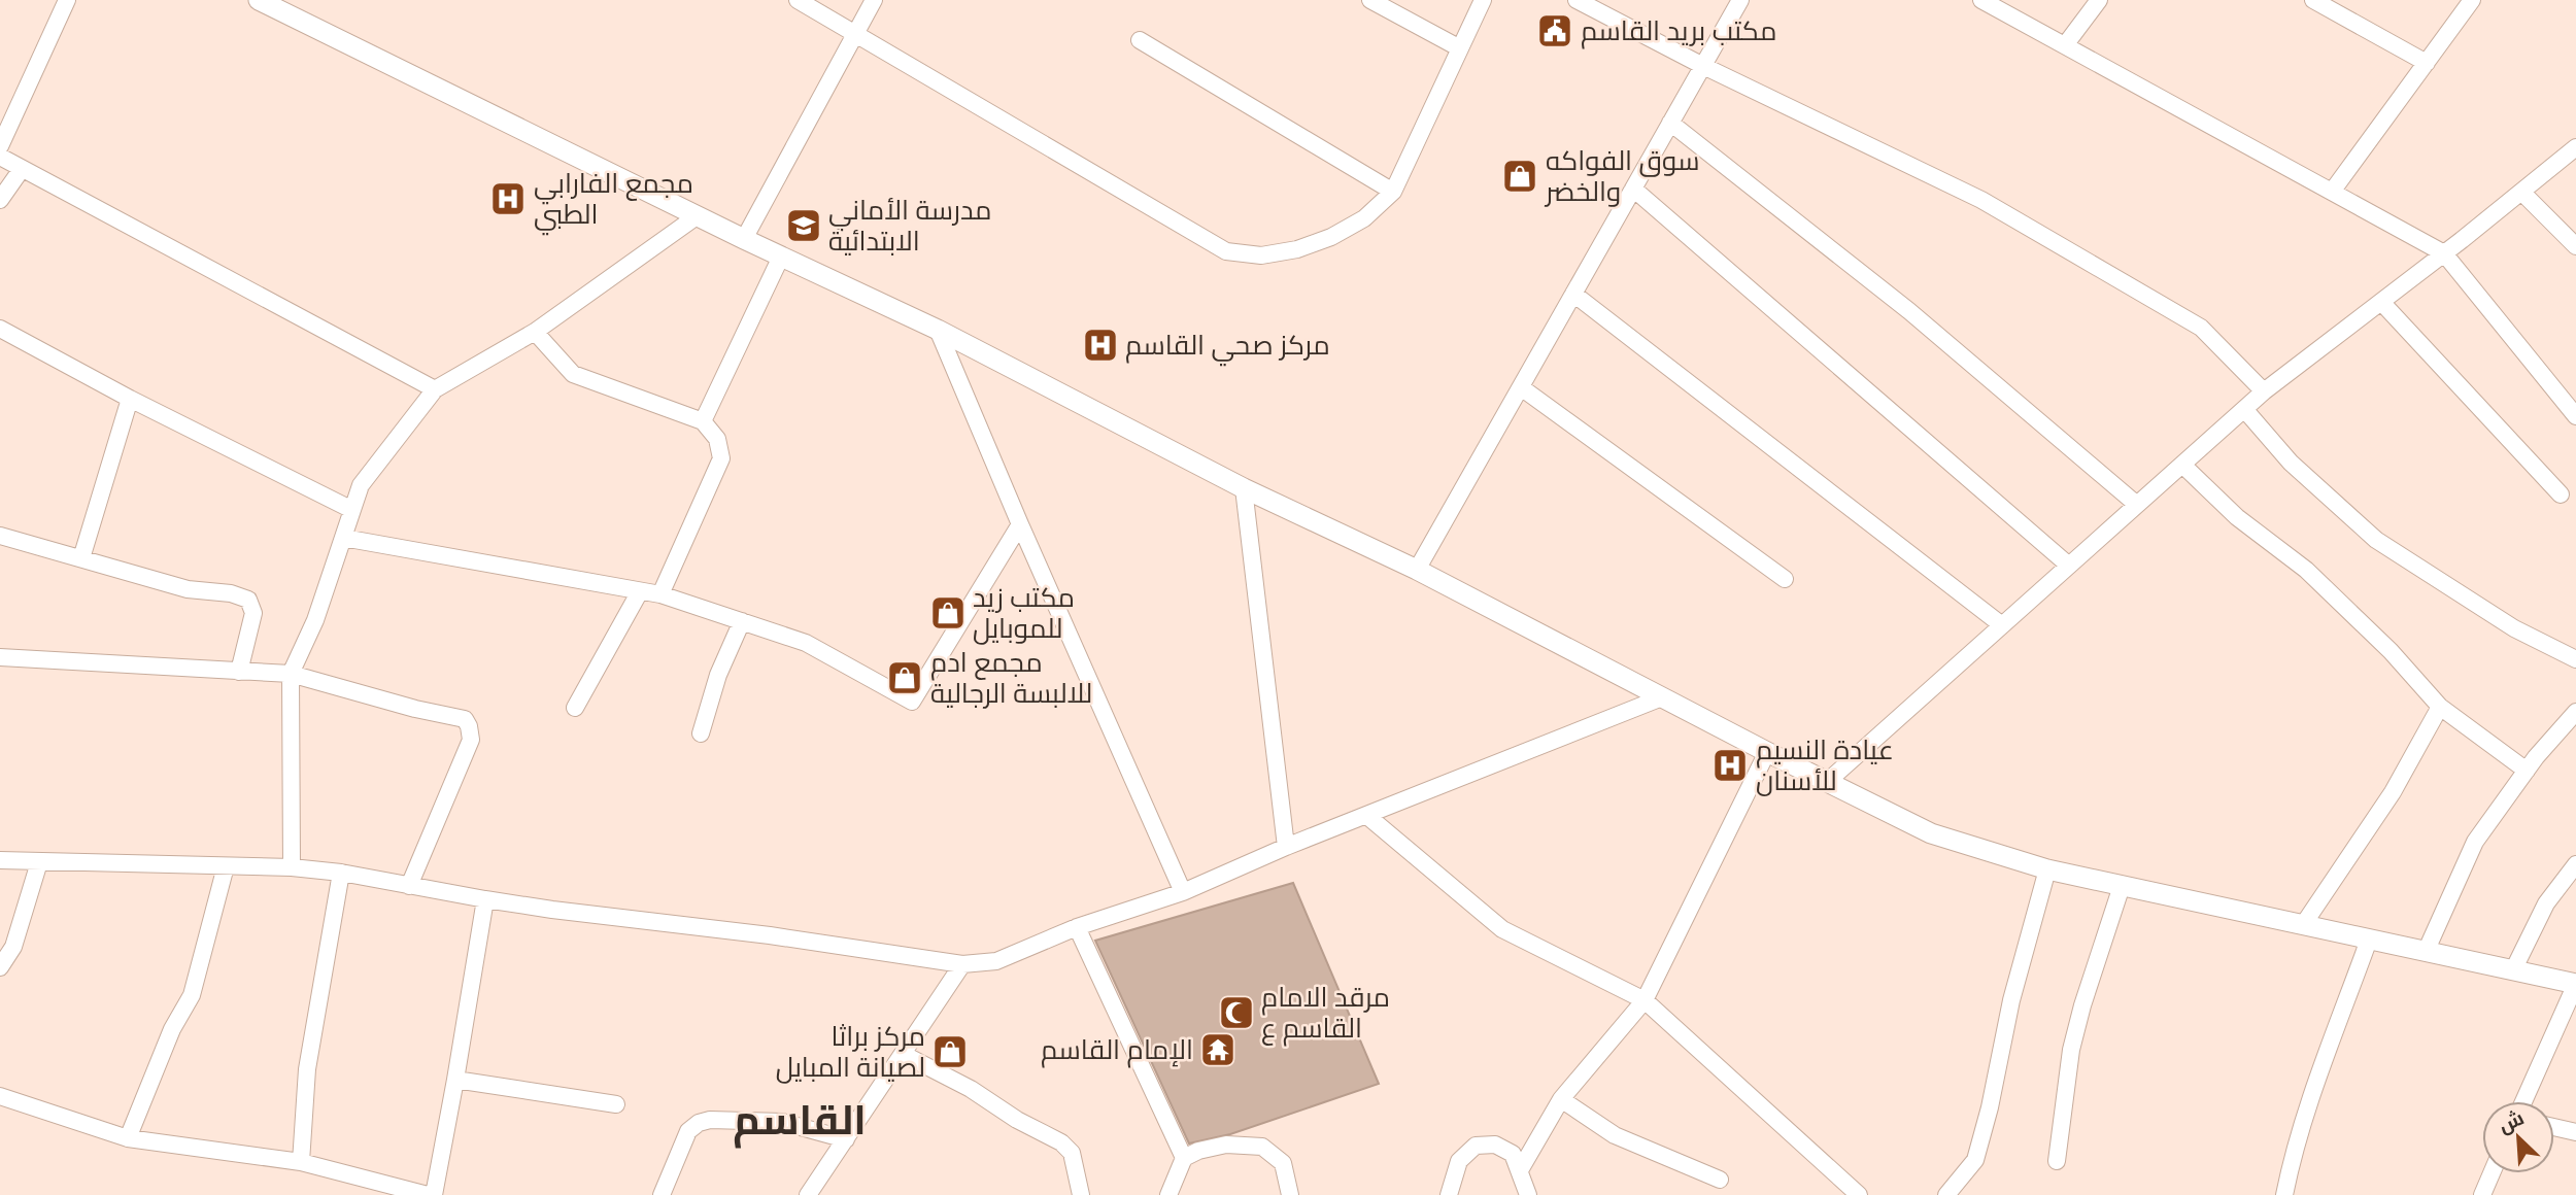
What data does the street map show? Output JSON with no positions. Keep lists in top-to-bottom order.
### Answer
{
  "districts": ["القاسم"],
  "places": {
    "public building": ["مكتب بريد القاسم"],
    "shop": [
      "سوق الفواكه والخضر",
      "مكتب زيد للموبايل",
      "مجمع ادم للالبسة الرجالية",
      "مركز براثا لصيانة المبايل"
    ],
    "hospital": ["مجمع الفارابي الطبي", "مركز صحي القاسم", "عيادة النسيم للأسنان"],
    "school or university": ["مدرسة الأماني الابتدائية"],
    "mosque": ["مرقد الامام القاسم ع"],
    "temple": ["الإمام القاسم"]
  },
  "north": "top left"
}
